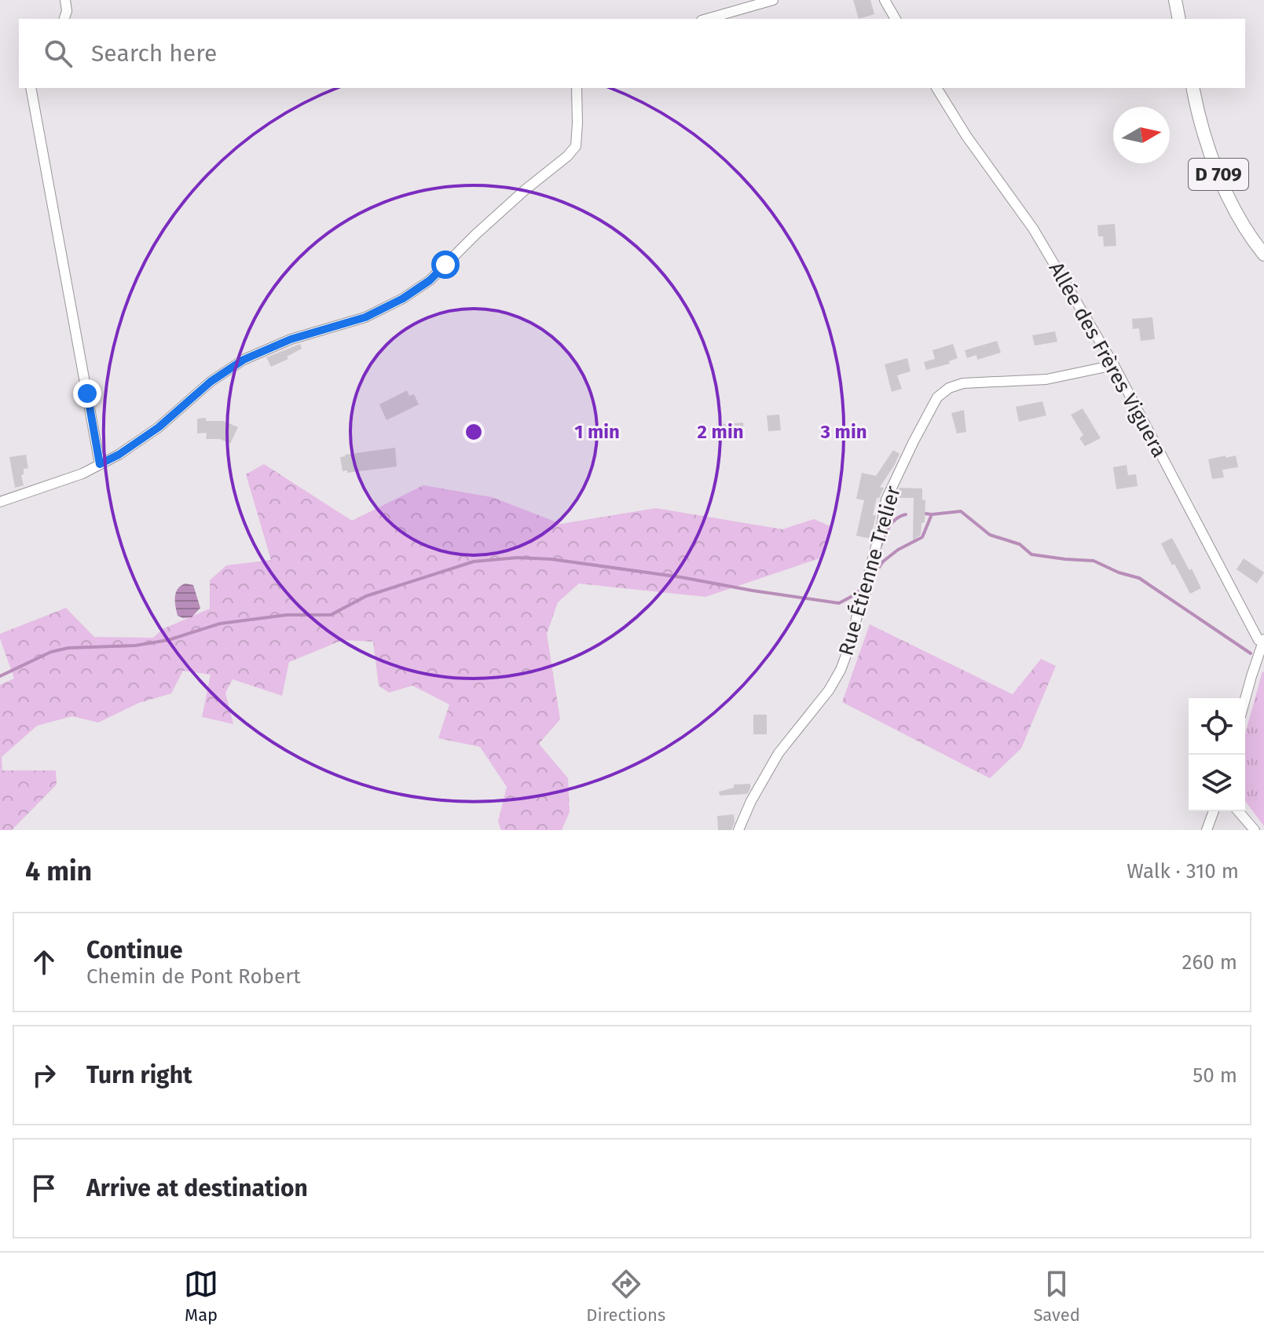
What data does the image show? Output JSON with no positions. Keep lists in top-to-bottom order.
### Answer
{
  "streets": {
    "main road": ["D 709"],
    "street": ["Allée des Frères Viguera", "Rue Étienne Trelier"]
  },
  "crossings": [
    ["Allée des Frères Viguera", "Rue Étienne Trelier"]
  ],
  "north": "right",
  "page": {
    "search": "Search here",
    "heading": ["4 min", "Walk · 310 m"],
    "list": [
      ["Continue", "Chemin de Pont Robert", "260 m"],
      ["Turn right", "50 m"],
      "Arrive at destination"
    ],
    "nav": ["Map", "Directions", "Saved"]
  },
  "rings": ["1 min", "2 min", "3 min"]
}
